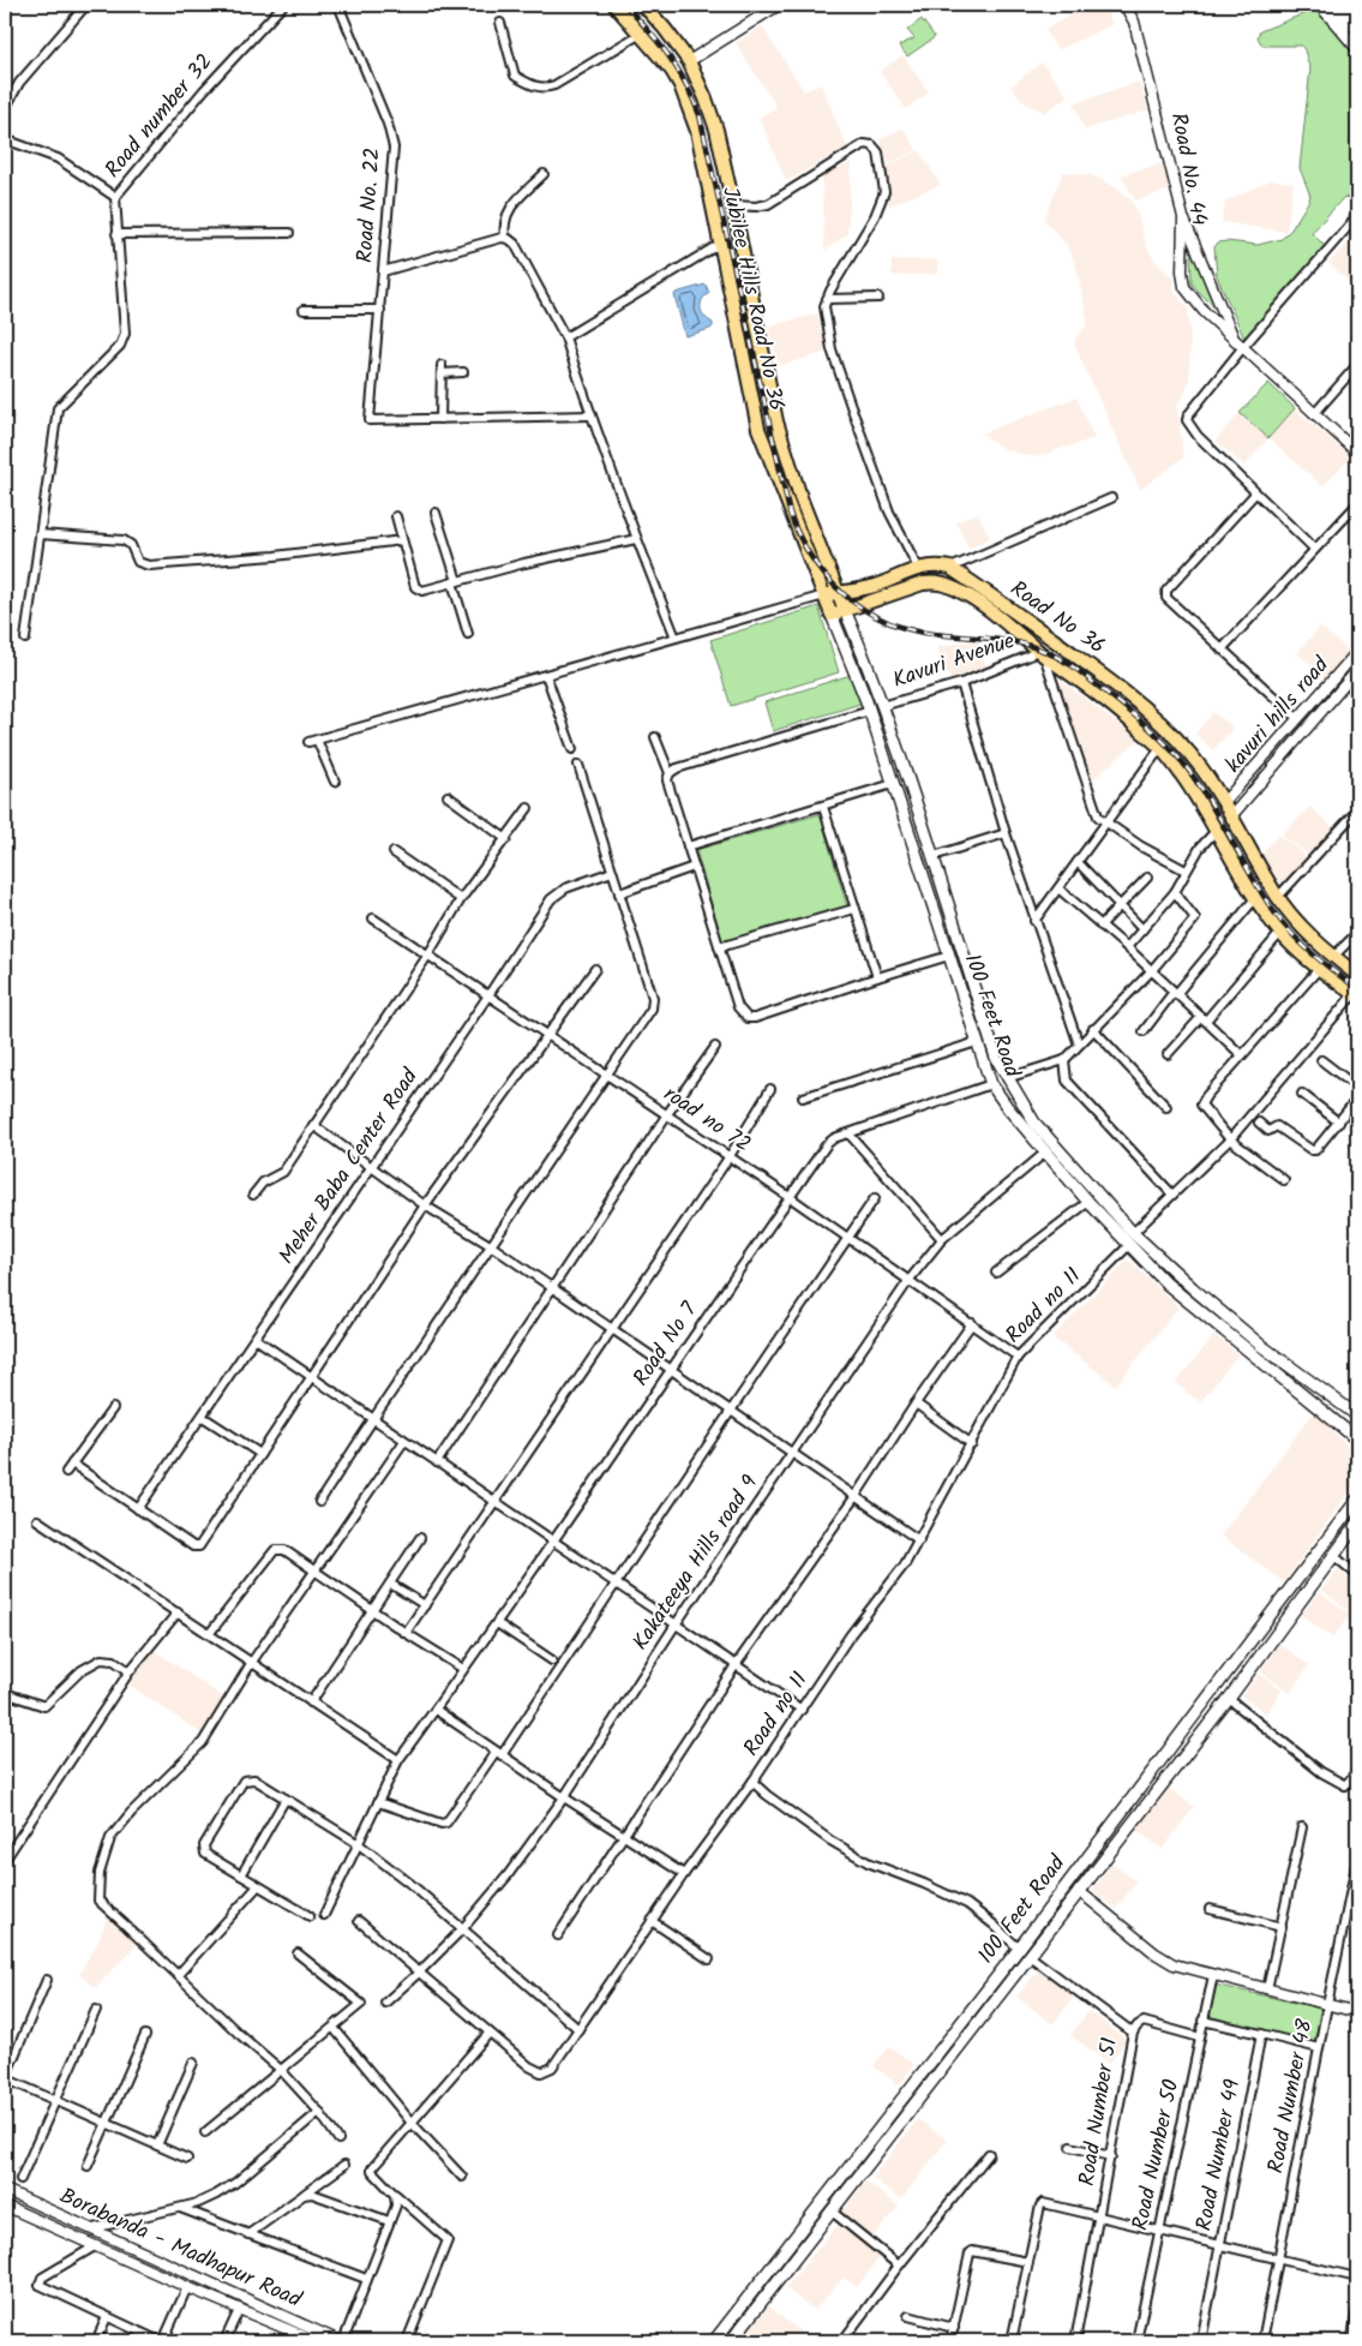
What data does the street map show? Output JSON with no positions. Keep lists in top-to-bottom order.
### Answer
{
  "streets": {
    "main road": ["Jubilee Hills Road No 36", "Road No 36", "100 Feet Road"],
    "street": [
      "Road number 32",
      "Road No. 44",
      "Road No. 22",
      "Kavuri Avenue",
      "kavuri hills road",
      "road no 72",
      "Meher Baba Center Road",
      "Road no 11",
      "Road No 7",
      "Kakateeya Hills road 9",
      "Road Number 48",
      "Road Number 51",
      "Road Number 50",
      "Road Number 49",
      "Borabanda - Madhapur Road"
    ]
  },
  "crossings": [
    ["Jubilee Hills Road No 36", "Road No 36"],
    ["Jubilee Hills Road No 36", "100 Feet Road"],
    ["Road No 36", "Kavuri Avenue"],
    ["Road No 36", "kavuri hills road"],
    ["Road No 36", "100 Feet Road"],
    ["Kavuri Avenue", "100 Feet Road"],
    ["100 Feet Road", "Road no 11"],
    ["100 Feet Road", "Road No 7"],
    ["100 Feet Road", "Kakateeya Hills road 9"],
    ["100 Feet Road", "Road Number 51"],
    ["road no 72", "Meher Baba Center Road"],
    ["road no 72", "Road no 11"],
    ["road no 72", "Road No 7"],
    ["road no 72", "Kakateeya Hills road 9"],
    ["Road no 11", "Kakateeya Hills road 9"]
  ]
}
